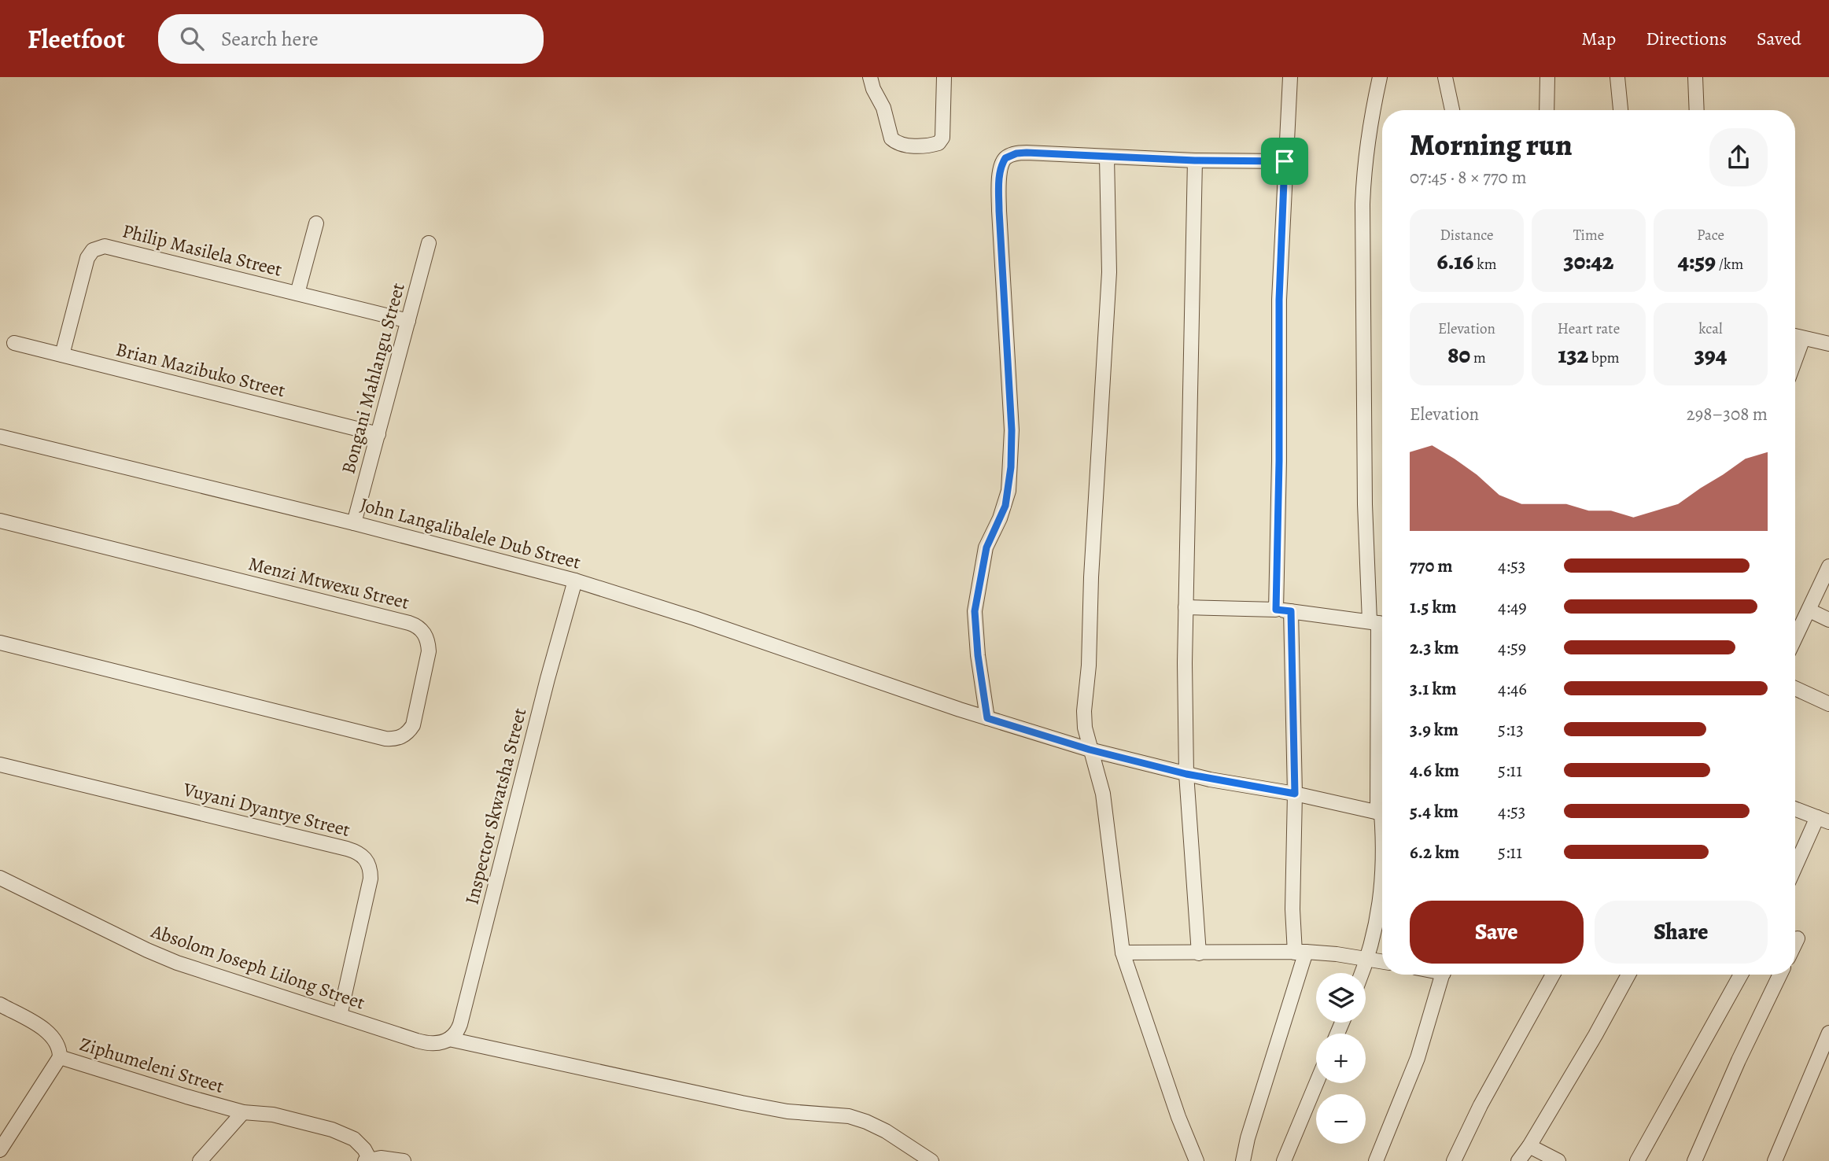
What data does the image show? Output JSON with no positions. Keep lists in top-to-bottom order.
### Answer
{
  "streets": {
    "street": [
      "Philip Masilela Street",
      "Brian Mazibuko Street",
      "Bongani Mahlangu Street",
      "John Langalibalele Dub Street",
      "Menzi Mtwexu Street",
      "Inspector Skwatsha Street",
      "Vuyani Dyantye Street",
      "Absolom Joseph Lilong Street",
      "Ziphumeleni Street"
    ]
  },
  "crossings": [
    ["Philip Masilela Street", "Brian Mazibuko Street"],
    ["Philip Masilela Street", "Bongani Mahlangu Street"],
    ["Brian Mazibuko Street", "Bongani Mahlangu Street"],
    ["Bongani Mahlangu Street", "John Langalibalele Dub Street"],
    ["John Langalibalele Dub Street", "Inspector Skwatsha Street"],
    ["Inspector Skwatsha Street", "Absolom Joseph Lilong Street"],
    ["Vuyani Dyantye Street", "Absolom Joseph Lilong Street"]
  ],
  "page": {
    "header": "Fleetfoot",
    "search": "Search here",
    "nav": ["Map", "Directions", "Saved"],
    "heading": ["Morning run", "07:45 · 8 × 770 m"],
    "stats": [
      ["Distance", "6.16 km"],
      ["Time", "30:42"],
      ["Pace", "4:59 /km"],
      ["Elevation", "80 m"],
      ["Heart rate", "132 bpm"],
      ["kcal", "394"]
    ],
    "chart": ["Elevation", "298–308 m"],
    "list": [
      {
        "name": "770 m",
        "note": "4:53"
      },
      {
        "name": "1.5 km",
        "note": "4:49"
      },
      {
        "name": "2.3 km",
        "note": "4:59"
      },
      {
        "name": "3.1 km",
        "note": "4:46"
      },
      {
        "name": "3.9 km",
        "note": "5:13"
      },
      {
        "name": "4.6 km",
        "note": "5:11"
      },
      {
        "name": "5.4 km",
        "note": "4:53"
      },
      {
        "name": "6.2 km",
        "note": "5:11"
      }
    ],
    "buttons": ["Save", "Share"],
    "map_buttons": ["+", "−"]
  }
}
